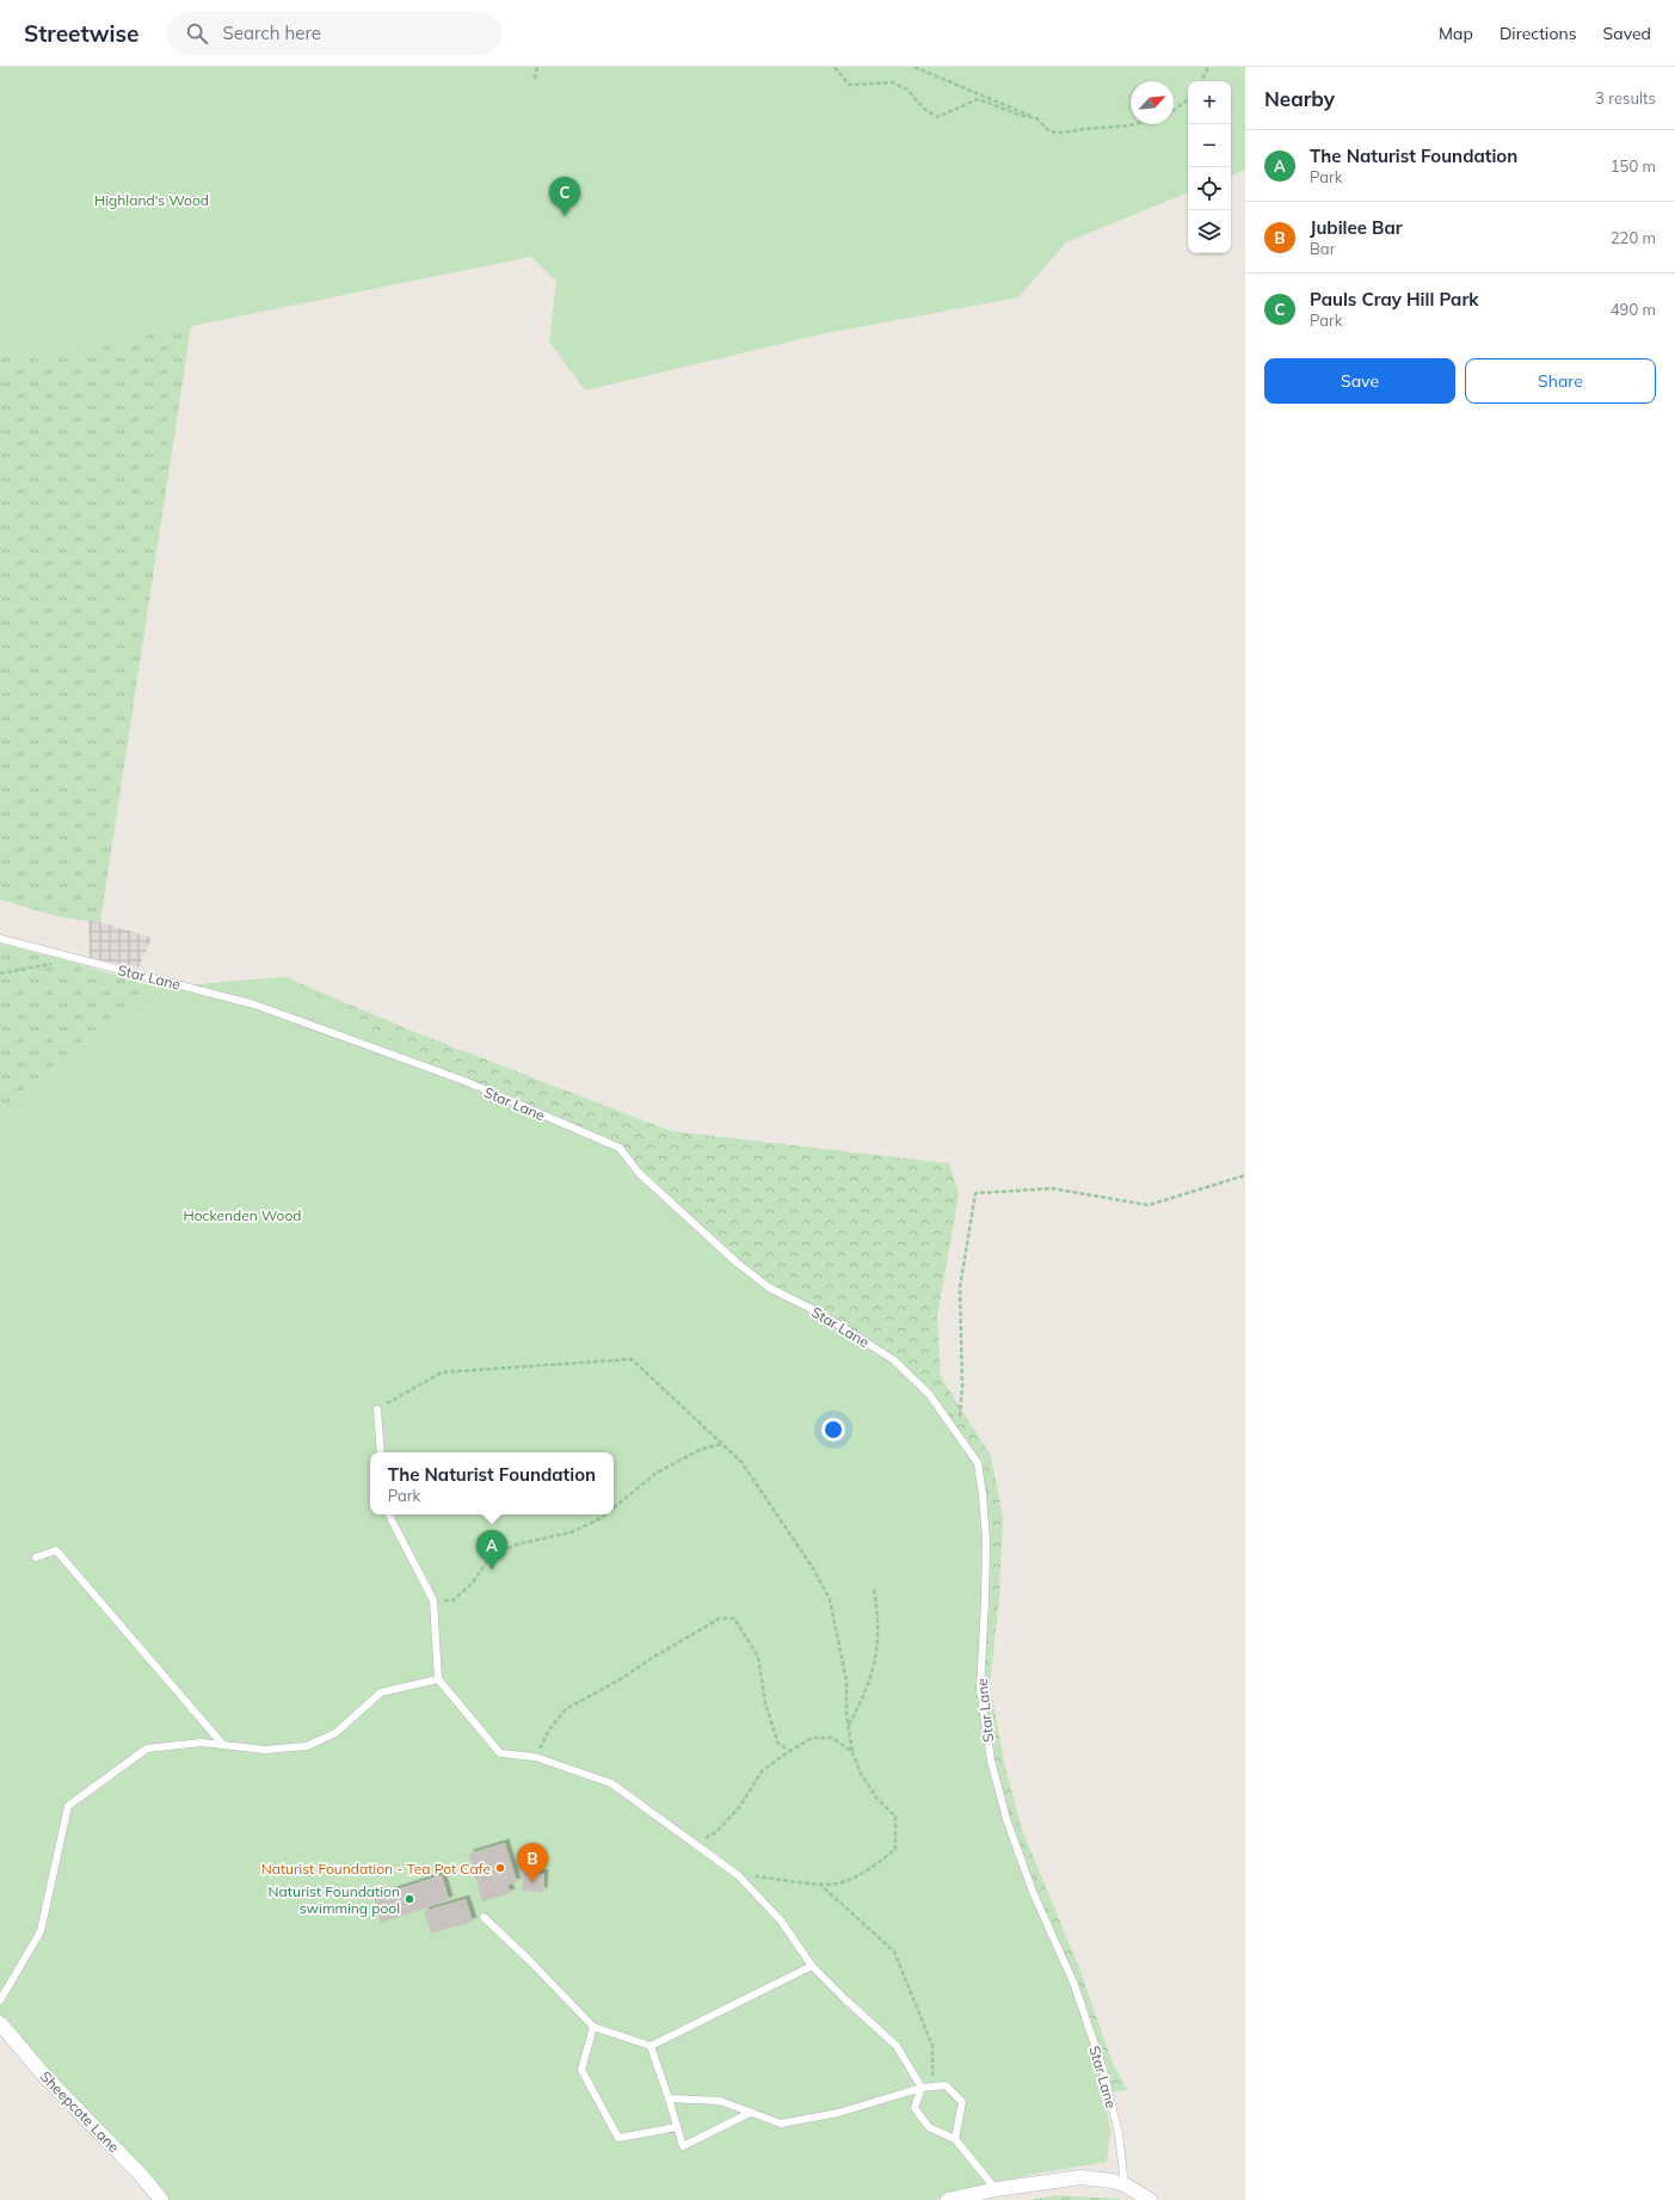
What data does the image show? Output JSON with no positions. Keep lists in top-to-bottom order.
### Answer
{
  "streets": {
    "street": ["Sheepcote Lane"],
    "lane": ["Star Lane"]
  },
  "parks": ["Highland's Wood", "Hockenden Wood"],
  "places": ["Naturist Foundation - Tea Pot Cafe", "Naturist Foundation swimming pool"],
  "north": "top right",
  "page": {
    "header": "Streetwise",
    "search": "Search here",
    "nav": ["Map", "Directions", "Saved"],
    "heading": ["Nearby", "3 results"],
    "map_buttons": ["+", "−"],
    "list": [
      {
        "mark": "A",
        "name": "The Naturist Foundation",
        "note": "Park",
        "value": "150 m"
      },
      {
        "mark": "B",
        "name": "Jubilee Bar",
        "note": "Bar",
        "value": "220 m"
      },
      {
        "mark": "C",
        "name": "Pauls Cray Hill Park",
        "note": "Park",
        "value": "490 m"
      }
    ],
    "pins": ["C", "A", "B"],
    "buttons": ["Save", "Share"],
    "popup": ["The Naturist Foundation", "Park"]
  }
}
